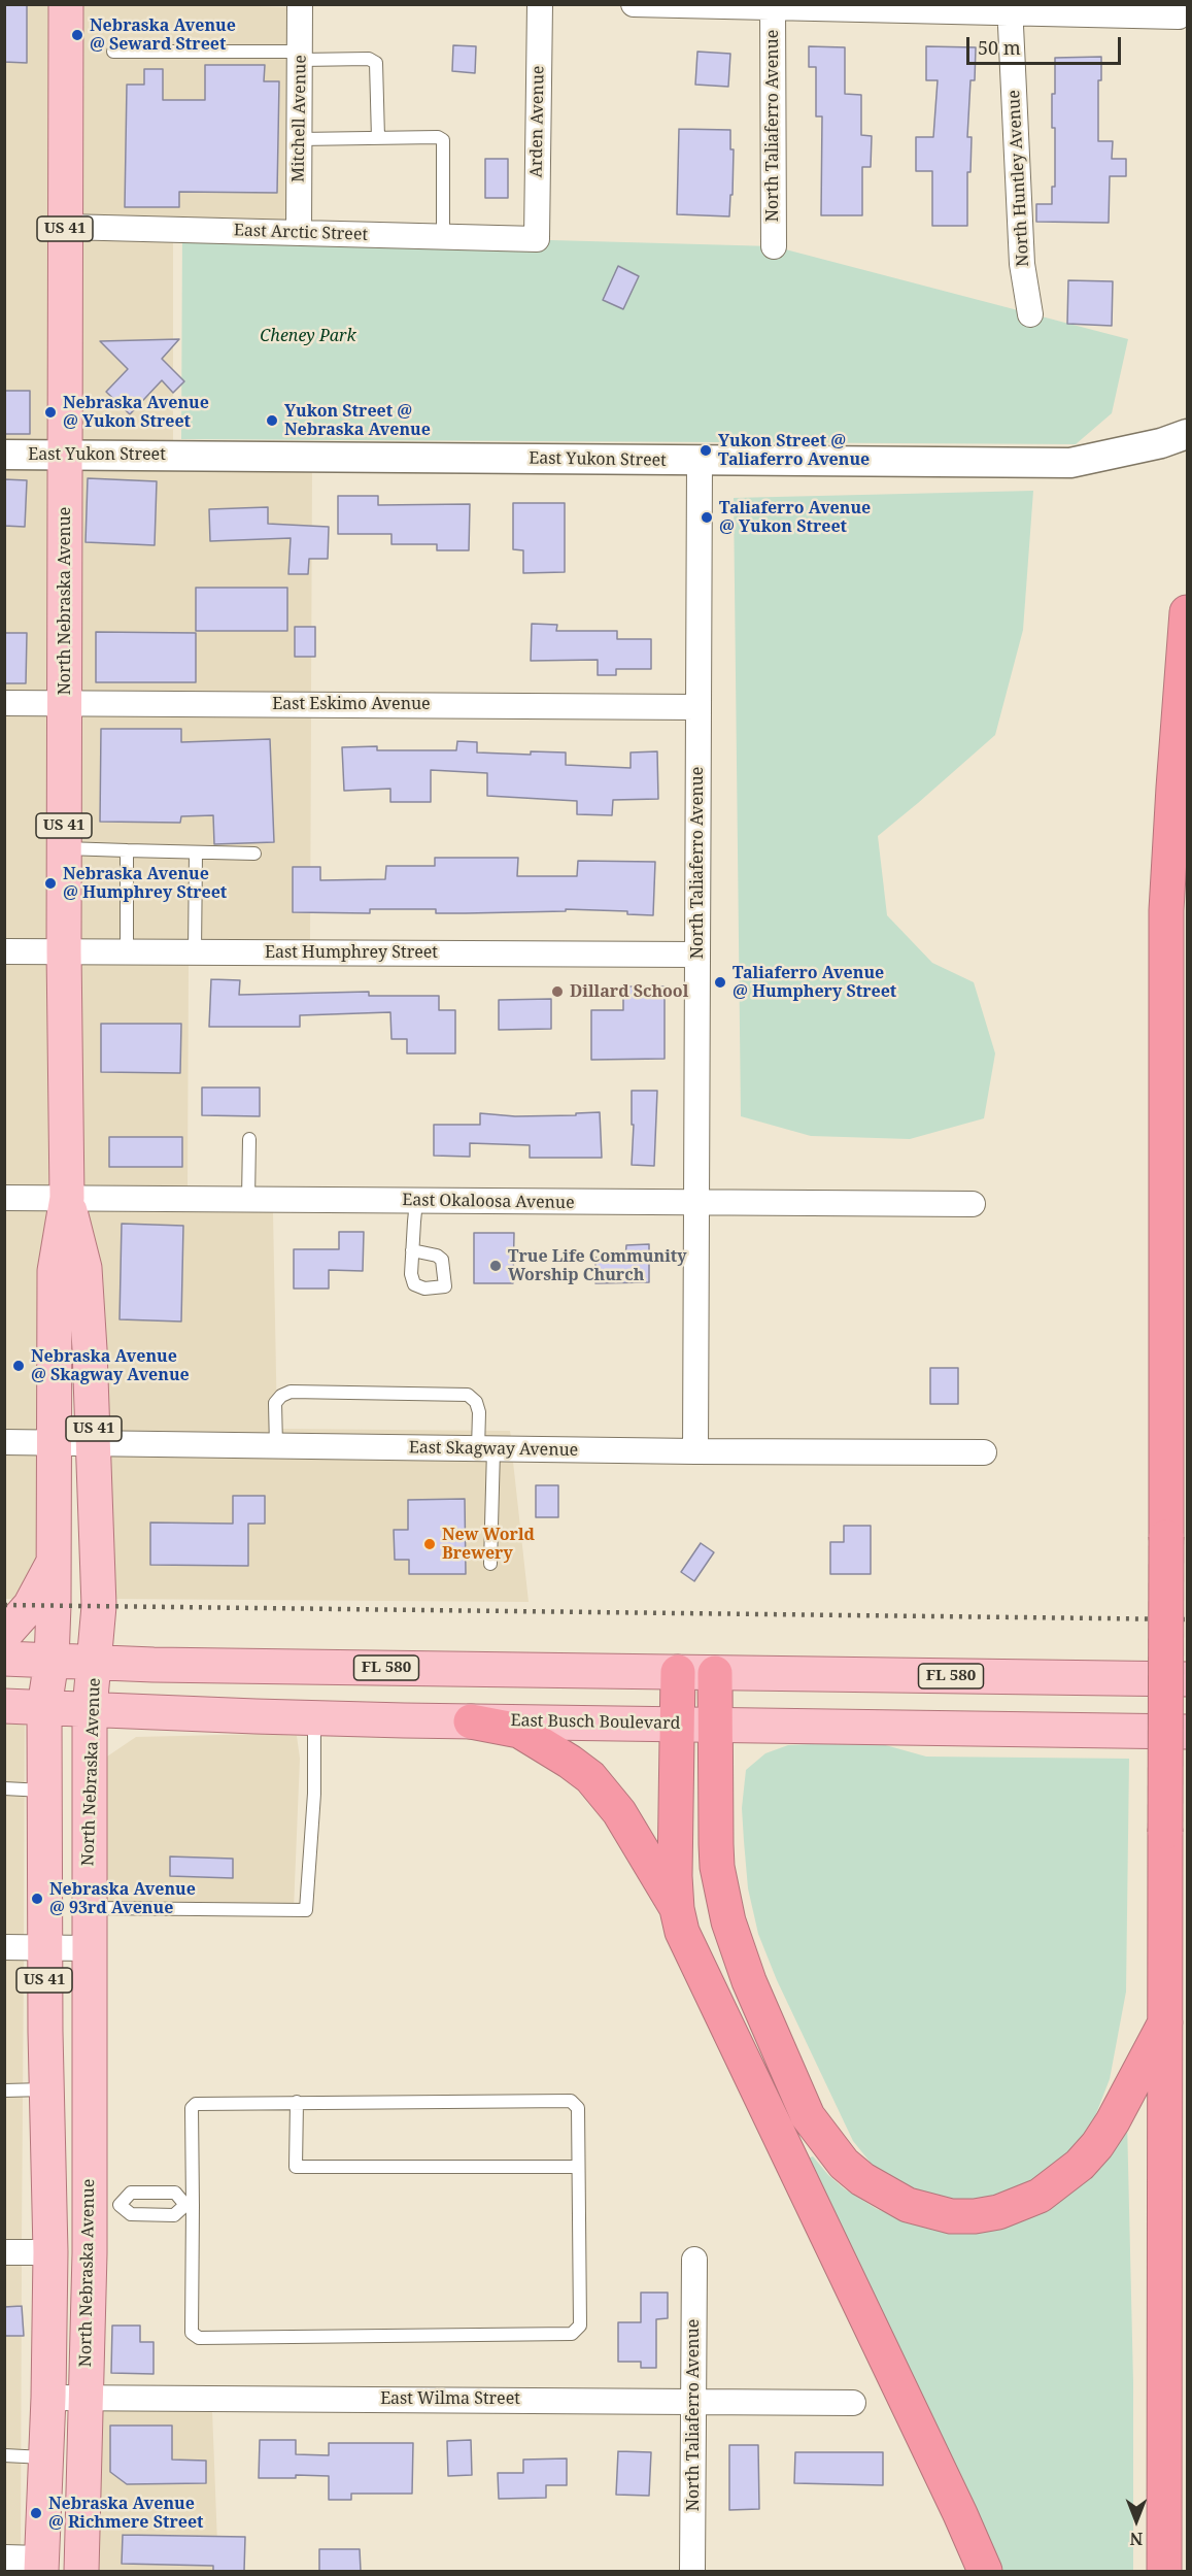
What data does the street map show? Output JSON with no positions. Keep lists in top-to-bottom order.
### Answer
{
  "streets": {
    "main road": [
      "US 41",
      "North Nebraska Avenue",
      "FL 580",
      "East Busch Boulevard"
    ],
    "street": [
      "Mitchell Avenue",
      "Arden Avenue",
      "North Taliaferro Avenue",
      "North Huntley Avenue",
      "East Arctic Street",
      "East Yukon Street",
      "East Eskimo Avenue",
      "East Humphrey Street",
      "East Okaloosa Avenue",
      "East Skagway Avenue",
      "East Wilma Street"
    ]
  },
  "crossings": [
    ["Mitchell Avenue", "East Arctic Street"],
    ["Arden Avenue", "East Arctic Street"],
    ["North Taliaferro Avenue", "East Yukon Street"],
    ["North Taliaferro Avenue", "East Eskimo Avenue"],
    ["North Taliaferro Avenue", "East Humphrey Street"],
    ["North Taliaferro Avenue", "East Okaloosa Avenue"],
    ["North Taliaferro Avenue", "East Skagway Avenue"],
    ["North Taliaferro Avenue", "East Wilma Street"],
    ["East Arctic Street", "North Nebraska Avenue"],
    ["East Yukon Street", "North Nebraska Avenue"],
    ["North Nebraska Avenue", "East Eskimo Avenue"],
    ["North Nebraska Avenue", "East Humphrey Street"],
    ["North Nebraska Avenue", "East Okaloosa Avenue"],
    ["North Nebraska Avenue", "East Skagway Avenue"],
    ["North Nebraska Avenue", "FL 580"],
    ["North Nebraska Avenue", "East Busch Boulevard"],
    ["North Nebraska Avenue", "East Wilma Street"]
  ],
  "parks": ["Cheney Park"],
  "places": [
    "Nebraska Avenue @ Seward Street",
    "Nebraska Avenue @ Yukon Street",
    "Yukon Street @ Nebraska Avenue",
    "Yukon Street @ Taliaferro Avenue",
    "Taliaferro Avenue @ Yukon Street",
    "Nebraska Avenue @ Humphrey Street",
    "Taliaferro Avenue @ Humphery Street",
    "Dillard School",
    "True Life Community Worship Church",
    "Nebraska Avenue @ Skagway Avenue",
    "New World Brewery",
    "Nebraska Avenue @ 93rd Avenue",
    "Nebraska Avenue @ Richmere Street"
  ],
  "scale_bar": "50 m",
  "north": "bottom"
}
